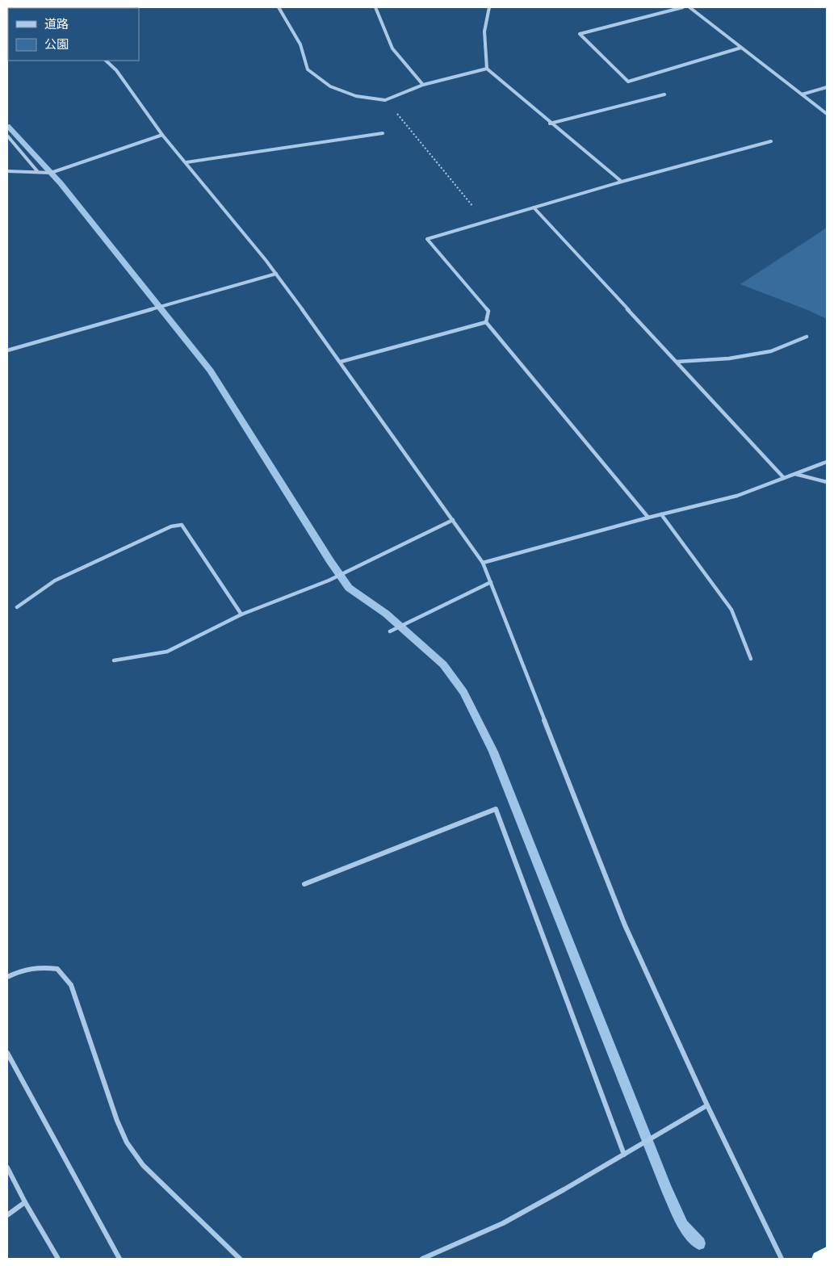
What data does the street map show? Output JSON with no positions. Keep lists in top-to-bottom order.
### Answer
{
  "legend": ["道路", "公園"]
}
